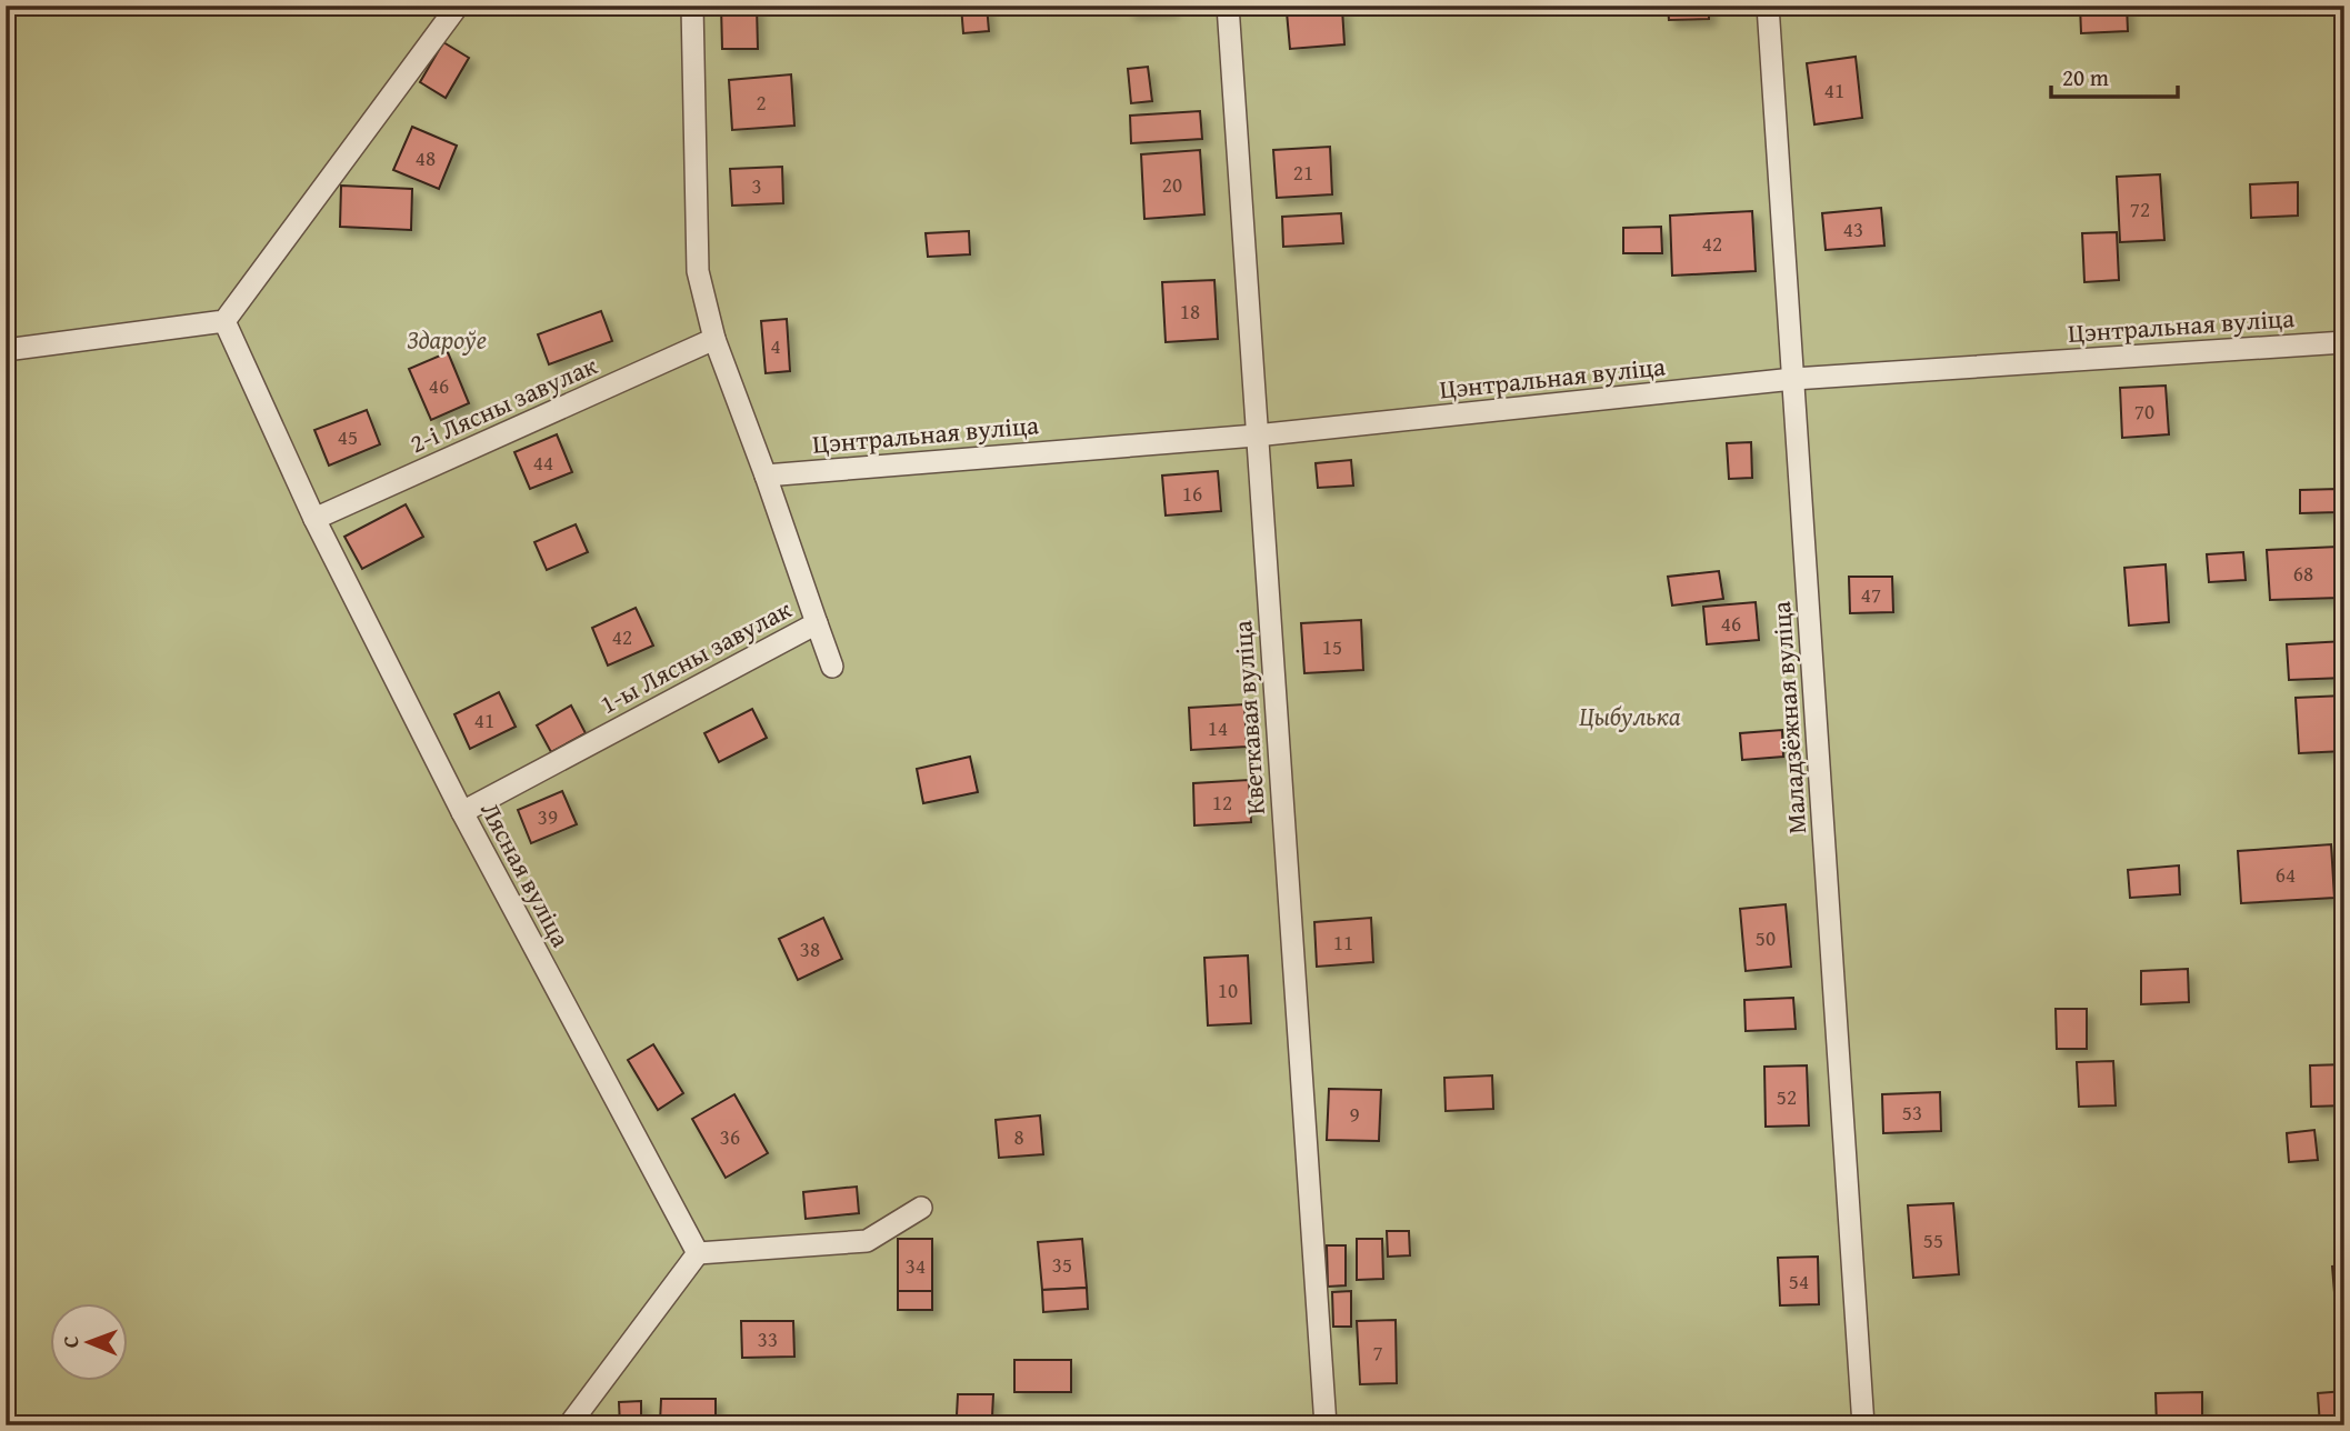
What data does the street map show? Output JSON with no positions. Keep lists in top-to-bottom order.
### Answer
{
  "streets": {
    "lane": [
      "Цэнтральная вуліца",
      "2-і Лясны завулак",
      "1-ы Лясны завулак",
      "Кветкавая вуліца",
      "Маладзёжная вуліца",
      "Лясная вуліца"
    ]
  },
  "crossings": [
    ["Цэнтральная вуліца", "1-ы Лясны завулак"],
    ["Цэнтральная вуліца", "Кветкавая вуліца"],
    ["Цэнтральная вуліца", "Маладзёжная вуліца"],
    ["2-і Лясны завулак", "1-ы Лясны завулак"],
    ["2-і Лясны завулак", "Лясная вуліца"],
    ["1-ы Лясны завулак", "Лясная вуліца"]
  ],
  "parks": ["Здароўе", "Цыбулька"],
  "house_numbers": [
    "41",
    "2",
    "48",
    "21",
    "20",
    "3",
    "72",
    "43",
    "42",
    "18",
    "4",
    "46",
    "70",
    "45",
    "44",
    "16",
    "68",
    "47",
    "46",
    "42",
    "15",
    "41",
    "14",
    "12",
    "39",
    "64",
    "50",
    "11",
    "38",
    "10",
    "52",
    "53",
    "9",
    "36",
    "8",
    "55",
    "35",
    "34",
    "54",
    "33",
    "7"
  ],
  "scale_bar": "20 m",
  "north": "left"
}
